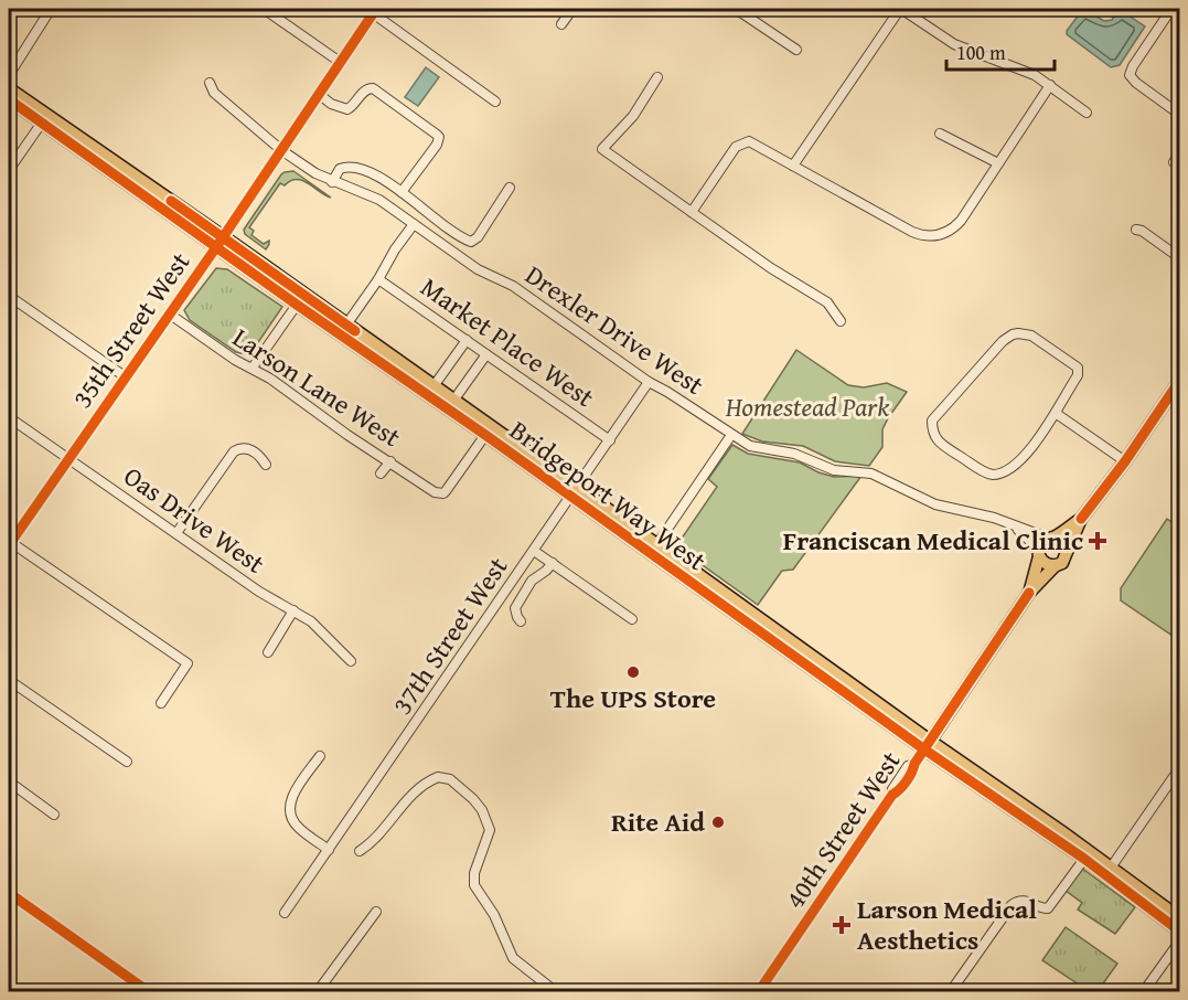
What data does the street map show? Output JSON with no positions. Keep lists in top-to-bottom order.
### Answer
{
  "streets": {
    "main road": ["Bridgeport Way West", "40th Street West"],
    "street": [
      "35th Street West",
      "Drexler Drive West",
      "Market Place West",
      "Larson Lane West",
      "Oas Drive West",
      "37th Street West"
    ]
  },
  "crossings": [
    ["35th Street West", "Drexler Drive West"],
    ["35th Street West", "Larson Lane West"],
    ["35th Street West", "Bridgeport Way West"],
    ["35th Street West", "Oas Drive West"],
    ["Drexler Drive West", "37th Street West"],
    ["Drexler Drive West", "40th Street West"],
    ["Market Place West", "37th Street West"],
    ["Larson Lane West", "Bridgeport Way West"],
    ["Bridgeport Way West", "37th Street West"],
    ["Bridgeport Way West", "40th Street West"]
  ],
  "parks": ["Homestead Park"],
  "places": {
    "health": ["Franciscan Medical Clinic", "Larson Medical Aesthetics"],
    "other": ["The UPS Store", "Rite Aid"]
  },
  "scale_bar": "100 m"
}
